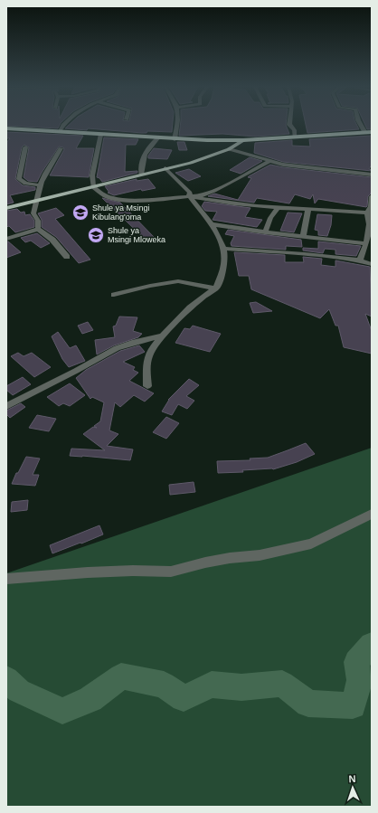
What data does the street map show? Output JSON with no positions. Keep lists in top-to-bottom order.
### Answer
{
  "places": {
    "school or university": ["Shule ya Msingi Kibulang'oma", "Shule ya Msingi Mloweka"]
  },
  "north": "top"
}
